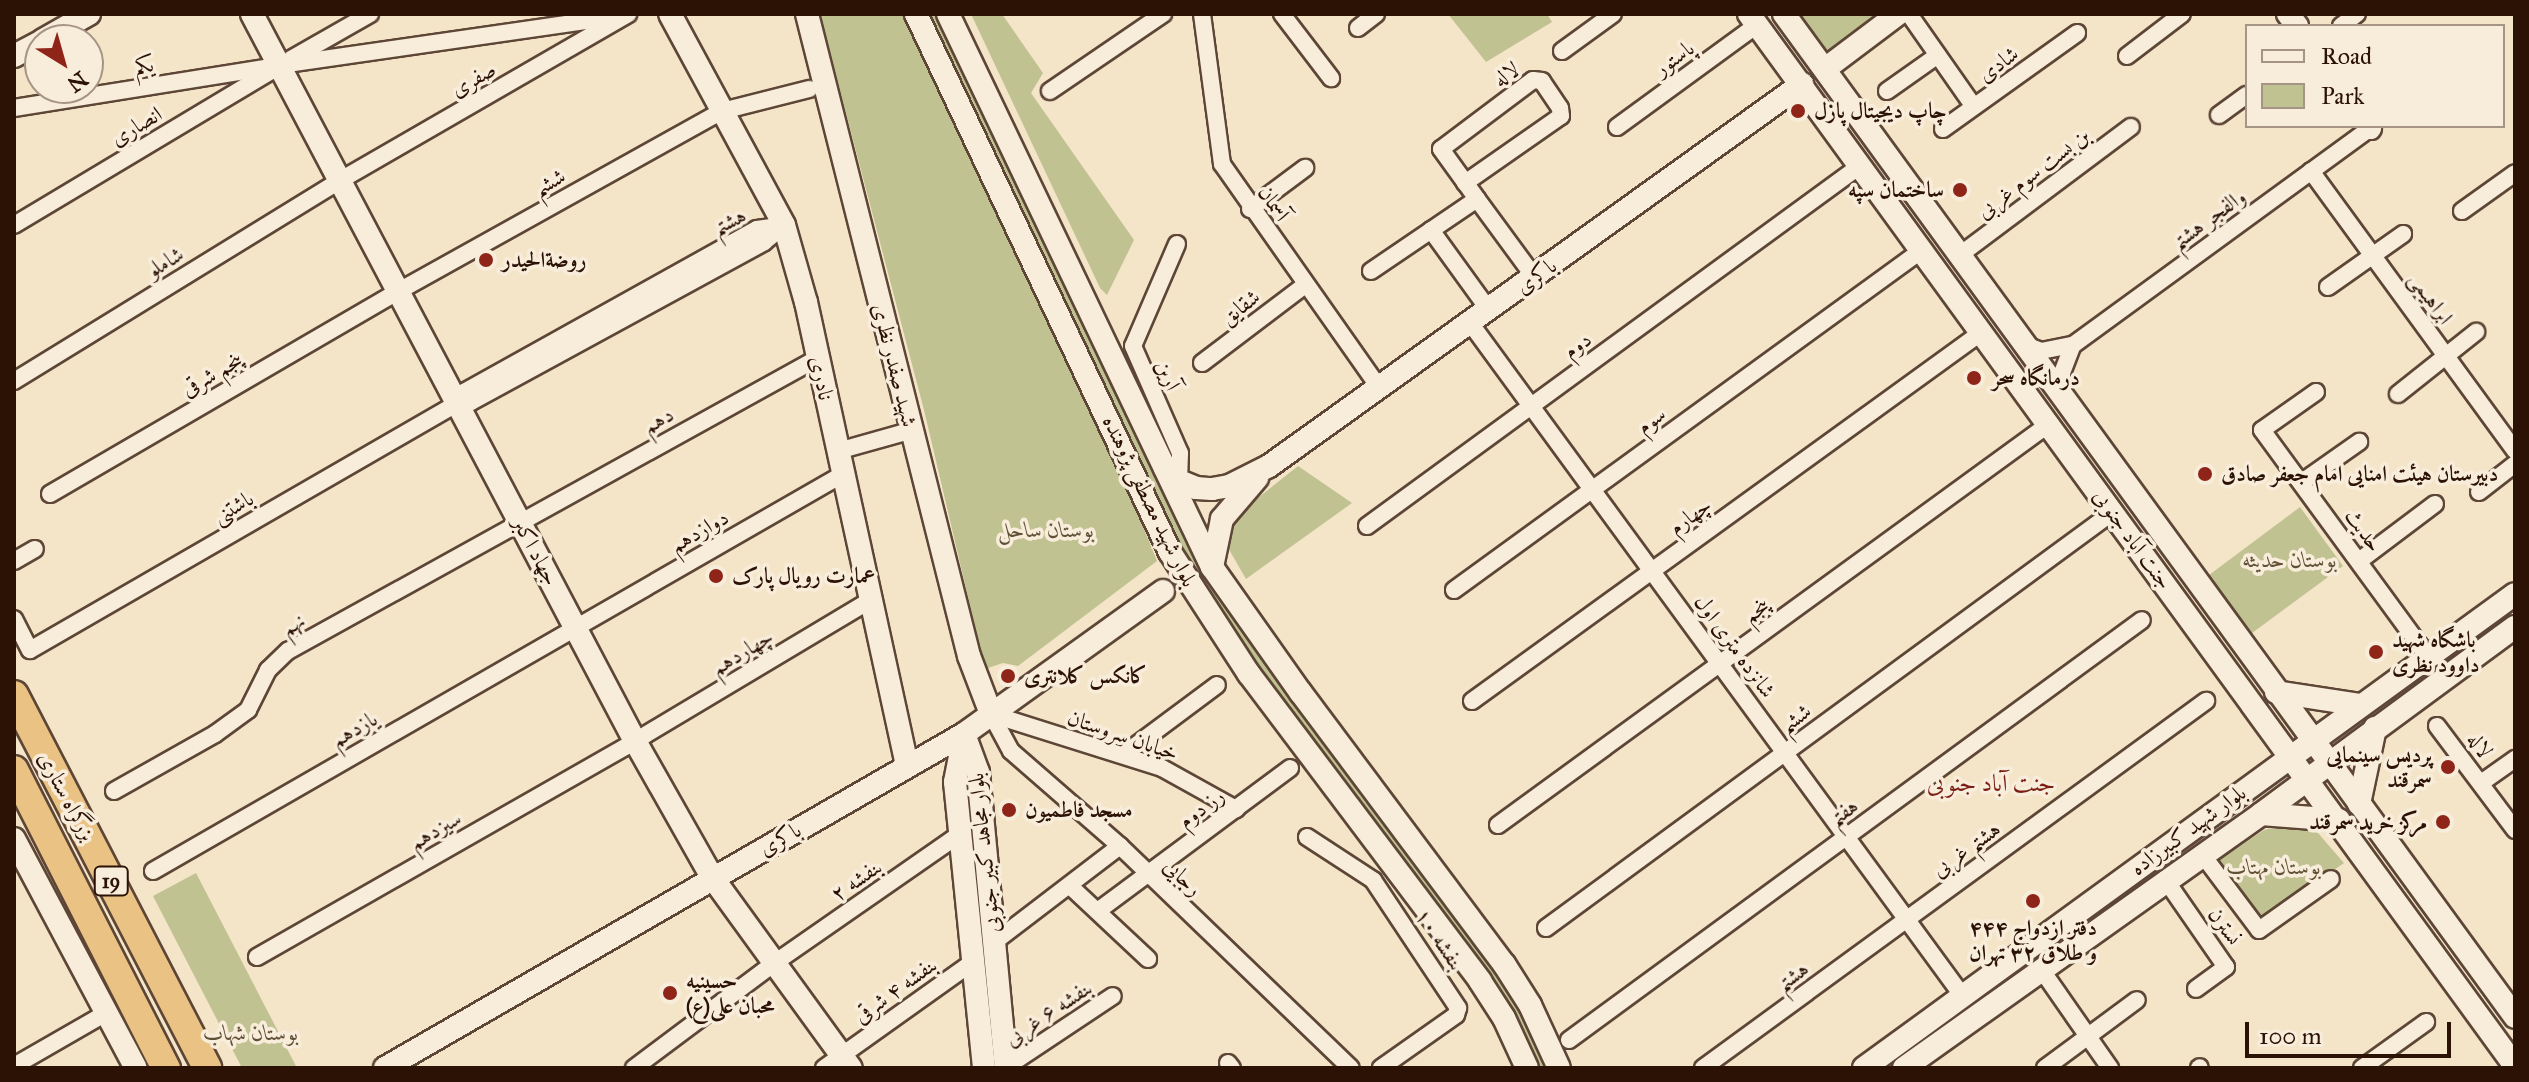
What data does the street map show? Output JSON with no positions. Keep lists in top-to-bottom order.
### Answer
{
  "streets": {
    "highway": ["بزرگراه ستاری", "19"],
    "main road": [
      "باکری",
      "شهید صفدر نظری",
      "نادری",
      "بلوار شهید مصطفی پژوهنده",
      "جنت آباد جنوبی",
      "جهاد اکبر",
      "بلوار شهید کبیرزاده",
      "بلوار مجاهد کبیر جنوبی"
    ],
    "street": [
      "پاستور",
      "شادی",
      "یکم",
      "لاله",
      "صفری",
      "انصاری",
      "بن بست سوم غربی",
      "ششم",
      "آسمان",
      "والفجر هشتم",
      "هشتم",
      "شاملو",
      "ابراهیمی",
      "شقایق",
      "دوم",
      "پنجم شرقی",
      "آرین",
      "دهم",
      "سوم",
      "باشتنی",
      "چهارم",
      "حدیث",
      "دوازدهم",
      "پنجم",
      "نهم",
      "شانزده متری اول",
      "چهاردهم",
      "یازدهم",
      "خیابان سروستان",
      "رز دوم",
      "هفتم",
      "سیزدهم",
      "هشتم غربی",
      "رجایی",
      "بنفشه ۲",
      "نسترن",
      "بنفشه ۱۰",
      "بنفشه ۴ شرقی",
      "بنفشه ۶ غربی"
    ]
  },
  "crossings": [
    ["پاستور", "جنت آباد جنوبی"],
    ["یکم", "صفری"],
    ["یکم", "انصاری"],
    ["یکم", "جهاد اکبر"],
    ["لاله", "باکری"],
    ["صفری", "شاملو"],
    ["صفری", "جهاد اکبر"],
    ["انصاری", "جهاد اکبر"],
    ["بن بست سوم غربی", "جنت آباد جنوبی"],
    ["ششم", "پنجم شرقی"],
    ["ششم", "نادری"],
    ["ششم", "جنت آباد جنوبی"],
    ["ششم", "جهاد اکبر"],
    ["ششم", "شانزده متری اول"],
    ["آسمان", "باکری"],
    ["آسمان", "شقایق"],
    ["والفجر هشتم", "ابراهیمی"],
    ["هشتم", "نادری"],
    ["هشتم", "باشتنی"],
    ["هشتم", "جهاد اکبر"],
    ["هشتم", "شانزده متری اول"],
    ["هشتم", "هشتم غربی"],
    ["شاملو", "جهاد اکبر"],
    ["باکری", "شهید صفدر نظری"],
    ["باکری", "آرین"],
    ["باکری", "نادری"],
    ["باکری", "بلوار شهید مصطفی پژوهنده"],
    ["باکری", "جنت آباد جنوبی"],
    ["باکری", "جهاد اکبر"],
    ["باکری", "شانزده متری اول"],
    ["باکری", "خیابان سروستان"],
    ["باکری", "بلوار مجاهد کبیر جنوبی"],
    ["باکری", "رجایی"],
    ["دوم", "جنت آباد جنوبی"],
    ["دوم", "شانزده متری اول"],
    ["شهید صفدر نظری", "خیابان سروستان"],
    ["شهید صفدر نظری", "رجایی"],
    ["پنجم شرقی", "جهاد اکبر"],
    ["آرین", "بلوار شهید مصطفی پژوهنده"],
    ["نادری", "دهم"],
    ["نادری", "دوازدهم"],
    ["نادری", "چهاردهم"],
    ["دهم", "جهاد اکبر"],
    ["دهم", "نهم"],
    ["سوم", "جنت آباد جنوبی"],
    ["سوم", "شانزده متری اول"],
    ["باشتنی", "جهاد اکبر"],
    ["چهارم", "جنت آباد جنوبی"],
    ["چهارم", "شانزده متری اول"],
    ["حدیث", "بلوار شهید کبیرزاده"],
    ["دوازدهم", "جهاد اکبر"],
    ["دوازدهم", "یازدهم"],
    ["جنت آباد جنوبی", "پنجم"],
    ["جنت آباد جنوبی", "بلوار شهید کبیرزاده"],
    ["جهاد اکبر", "نهم"],
    ["جهاد اکبر", "چهاردهم"],
    ["جهاد اکبر", "یازدهم"],
    ["جهاد اکبر", "سیزدهم"],
    ["جهاد اکبر", "بنفشه ۲"],
    ["جهاد اکبر", "بنفشه ۴ شرقی"],
    ["پنجم", "شانزده متری اول"],
    ["شانزده متری اول", "هفتم"],
    ["شانزده متری اول", "بلوار شهید کبیرزاده"],
    ["شانزده متری اول", "هشتم غربی"],
    ["چهاردهم", "سیزدهم"],
    ["خیابان سروستان", "رز دوم"],
    ["خیابان سروستان", "رجایی"],
    ["رز دوم", "رجایی"],
    ["بلوار شهید کبیرزاده", "نسترن"],
    ["بلوار مجاهد کبیر جنوبی", "بنفشه ۲"],
    ["بلوار مجاهد کبیر جنوبی", "بنفشه ۴ شرقی"],
    ["بلوار مجاهد کبیر جنوبی", "بنفشه ۶ غربی"]
  ],
  "districts": ["جنت‌ آباد جنوبی"],
  "parks": [
    "بوستان ساحل",
    "بوستان حدیثه",
    "بوستان مهتاب",
    "بوستان شهاب"
  ],
  "places": [
    "چاپ دیجیتال پازل",
    "ساختمان سپه",
    "روضةالحیدر",
    "درمانگاه سحر",
    "دبیرستان هیئت امنایی امام جعفر صادق",
    "عمارت رویال پارک",
    "باشگاه شهید داوود نظری",
    "کانکس کلانتری",
    "پردیس سینمایی سمرقند",
    "مسجد فاطمیون",
    "مرکز خرید سمرقند",
    "دفتر ازدواج ۴۴۴ و طلاق ۳۲ تهران",
    "حسینیه محبان علی(ع)"
  ],
  "legend": ["Road", "Park"],
  "scale_bar": "100 m",
  "north": "bottom right"
}
